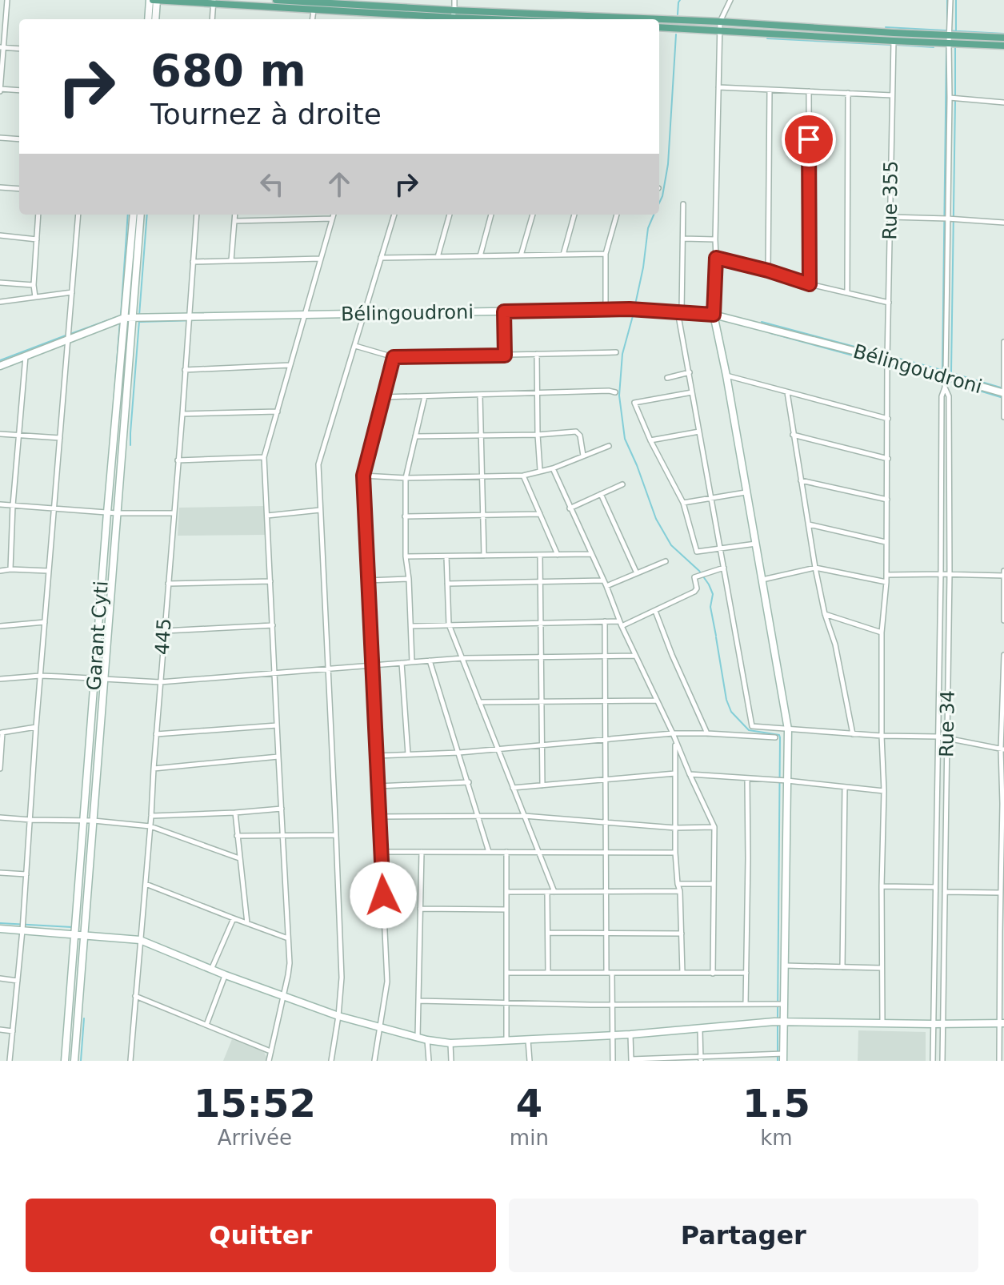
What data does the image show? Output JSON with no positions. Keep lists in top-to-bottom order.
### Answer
{
  "streets": {
    "street": [
      "Rue 355",
      "Bélingoudroni",
      "Garant Cyti",
      "445",
      "Rue 34"
    ]
  },
  "crossings": [
    ["Rue 355", "Bélingoudroni"],
    ["Bélingoudroni", "Garant Cyti"],
    ["Bélingoudroni", "445"],
    ["Bélingoudroni", "Rue 34"]
  ],
  "page": {
    "turn": ["680 m", "Tournez à droite"],
    "eta": [
      "15:52",
      "Arrivée",
      "4",
      "min",
      "1.5",
      "km"
    ],
    "buttons": ["Quitter", "Partager"]
  }
}
